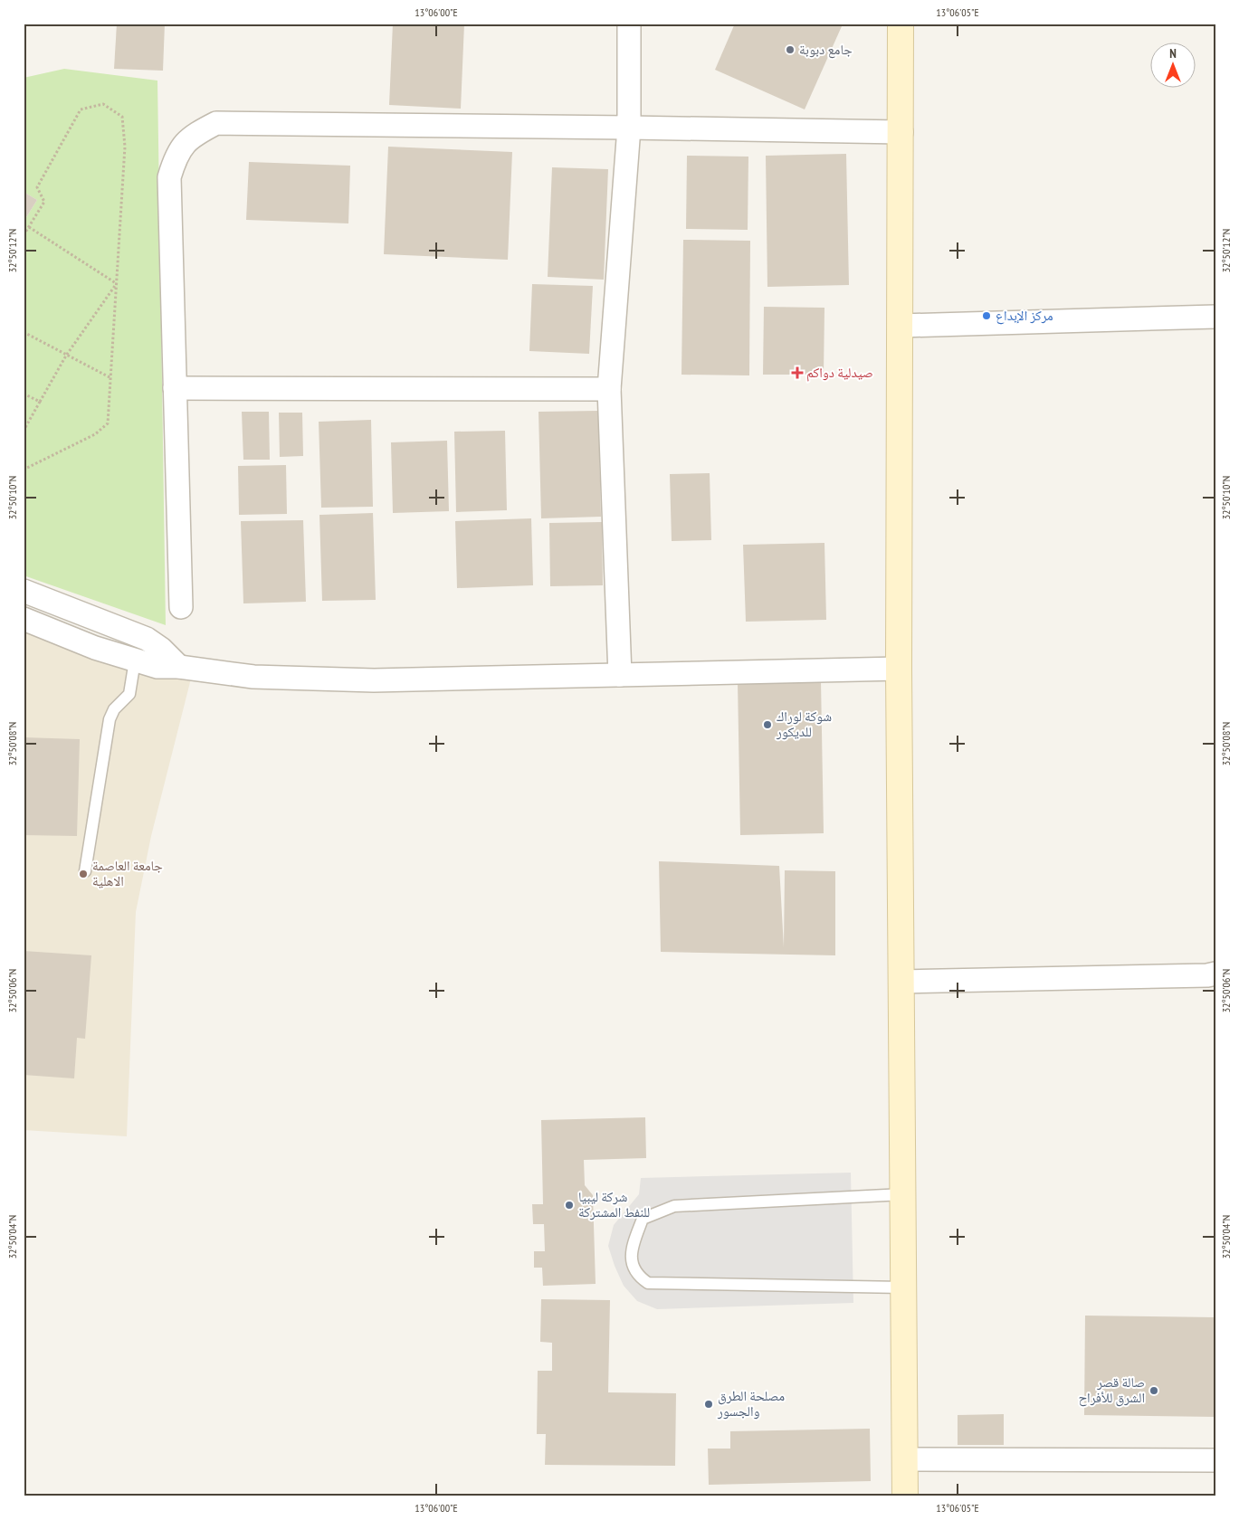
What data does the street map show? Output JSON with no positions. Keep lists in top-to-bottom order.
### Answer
{
  "places": {
    "other": [
      "جامع دبوبة",
      "مركز الإبداع",
      "شوكة لوراك للديكور",
      "جامعة العاصمة الاهلية",
      "شركة ليبيا للنفط المشتركة",
      "صالة قصر الشرق للأفراح",
      "مصلحة الطرق والجسور"
    ],
    "health": ["صيدلية دواكم"]
  },
  "north": "top",
  "coordinates": [
    "13°06'00\"E",
    "13°06'05\"E",
    "32°50'12\"N",
    "32°50'10\"N",
    "32°50'08\"N",
    "32°50'06\"N",
    "32°50'04\"N"
  ]
}
